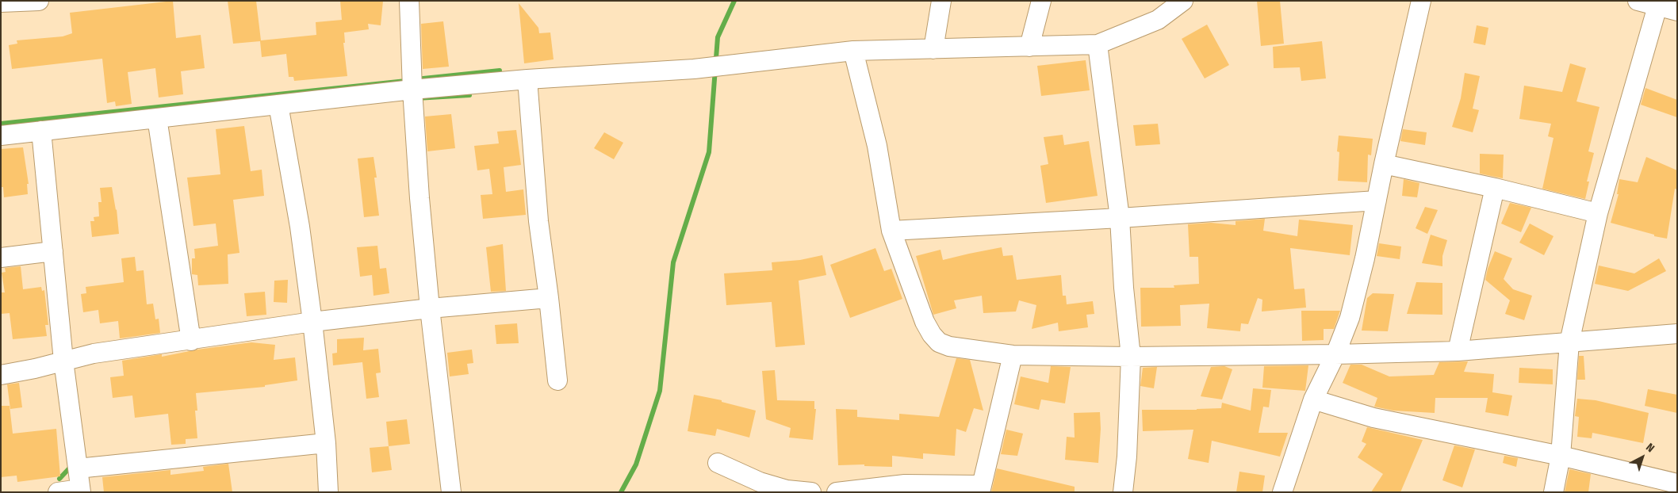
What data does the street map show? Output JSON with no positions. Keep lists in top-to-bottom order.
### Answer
{
  "north": "top right"
}
